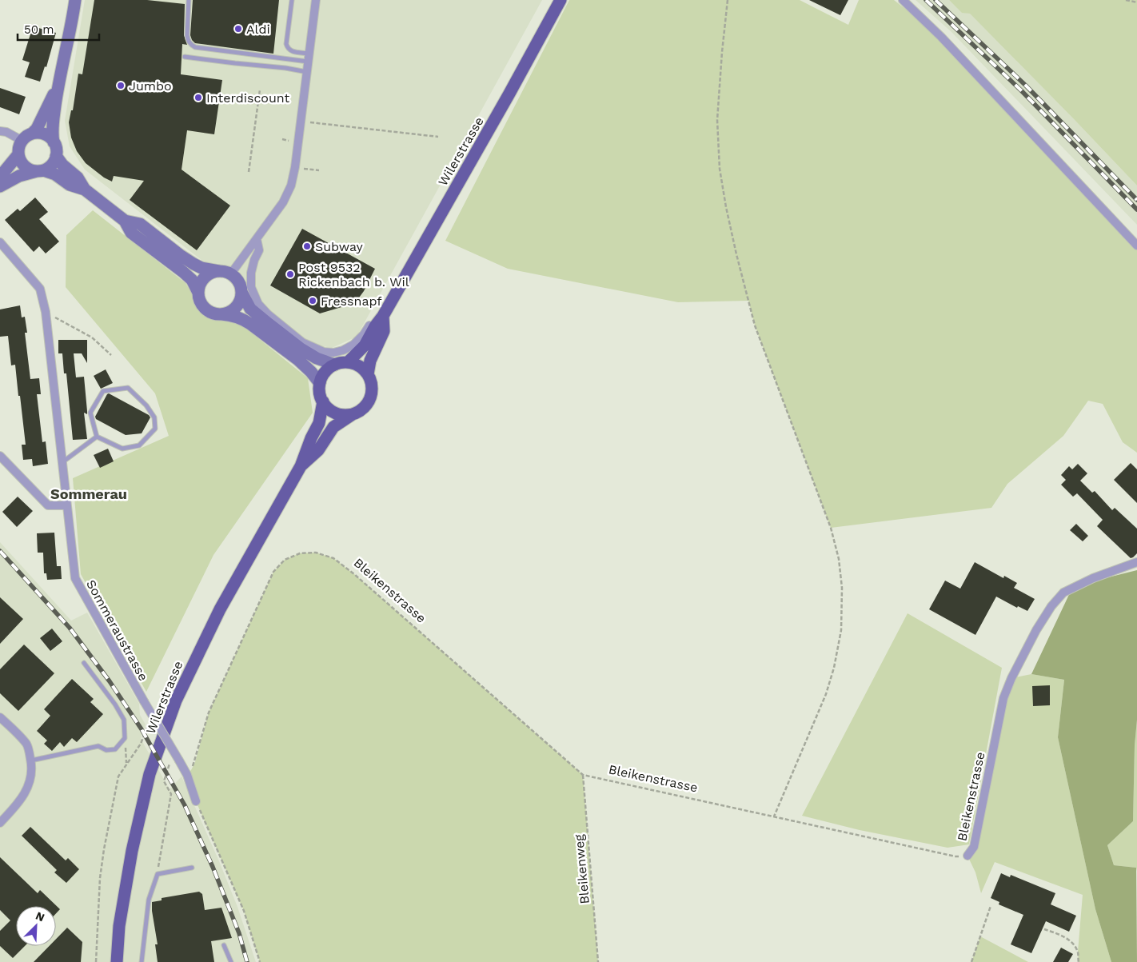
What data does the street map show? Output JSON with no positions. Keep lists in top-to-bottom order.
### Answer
{
  "streets": {
    "main road": ["Wilerstrasse"],
    "street": ["Bleikenstrasse", "Sommeraustrasse"],
    "path": ["Bleikenweg"]
  },
  "crossings": [
    ["Bleikenstrasse", "Sommeraustrasse"],
    ["Bleikenstrasse", "Bleikenweg"]
  ],
  "districts": ["Sommerau"],
  "places": [
    "Aldi",
    "Jumbo",
    "Interdiscount",
    "Subway",
    "Post 9532 Rickenbach b. Wil",
    "Fressnapf"
  ],
  "scale_bar": "50 m",
  "north": "top right"
}
